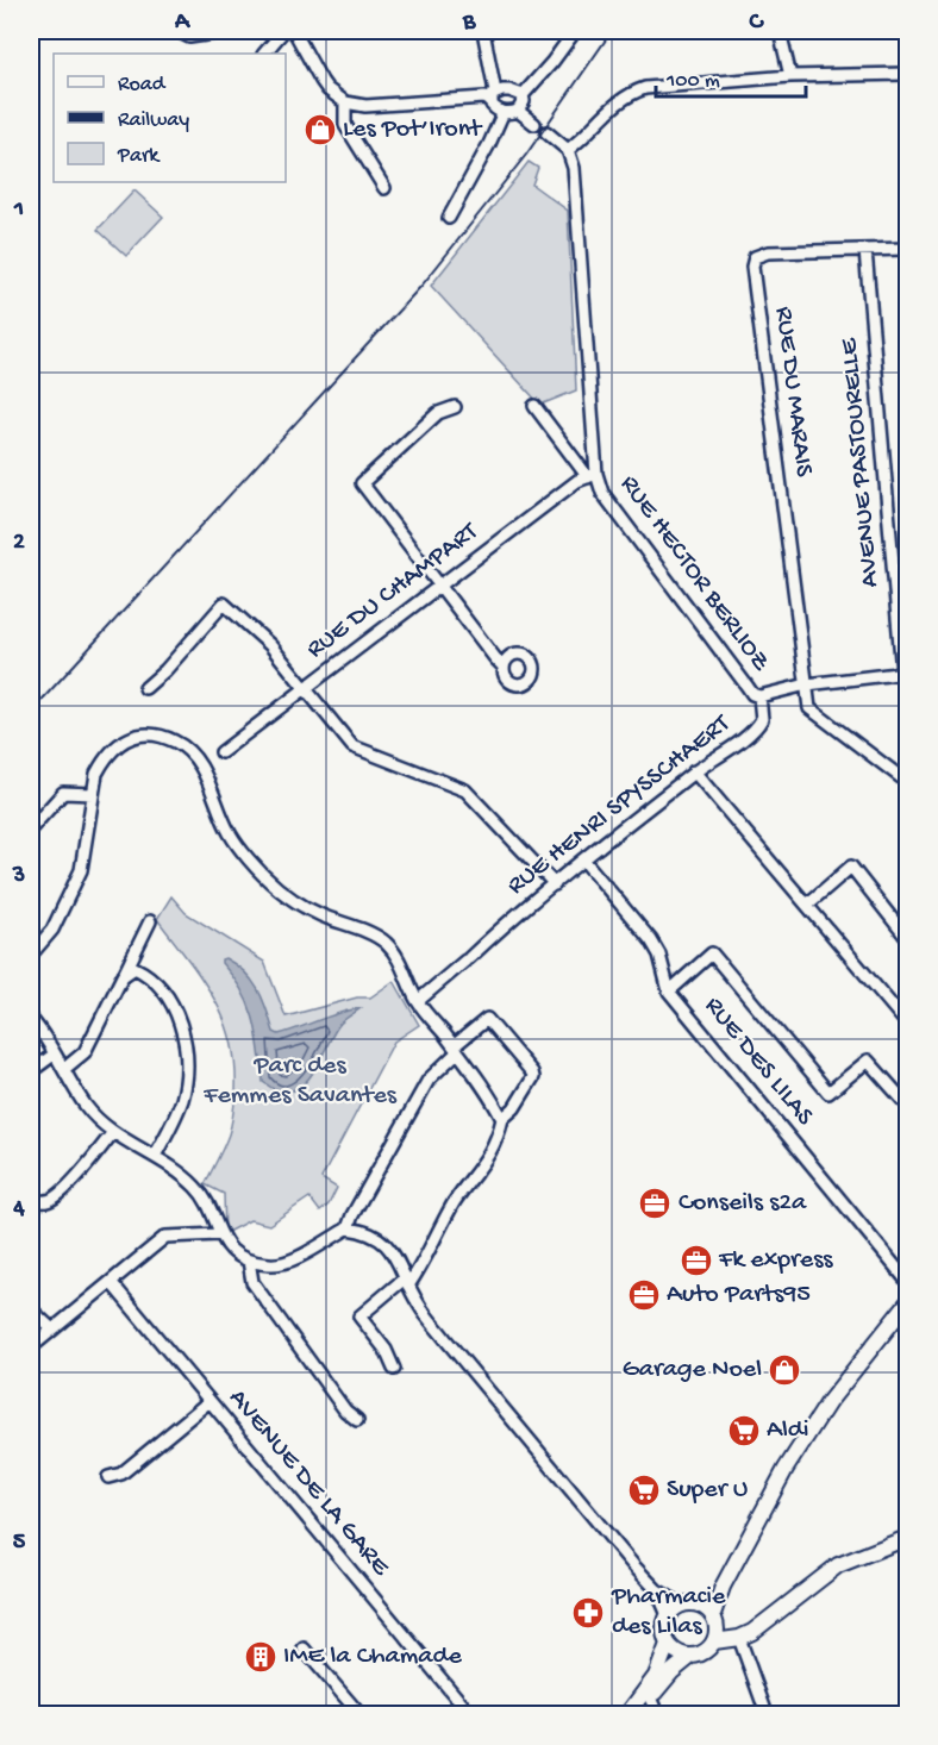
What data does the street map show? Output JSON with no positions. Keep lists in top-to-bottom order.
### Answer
{
  "streets": {
    "street": [
      "RUE DU MARAIS",
      "AVENUE PASTOURELLE",
      "RUE HECTOR BERLIOZ",
      "RUE DU CHAMPART",
      "RUE HENRI SPYSSCHAERT",
      "RUE DES LILAS",
      "AVENUE DE LA GARE"
    ]
  },
  "crossings": [
    ["RUE DU MARAIS", "AVENUE PASTOURELLE"],
    ["RUE HECTOR BERLIOZ", "RUE DU CHAMPART"],
    ["RUE HECTOR BERLIOZ", "RUE HENRI SPYSSCHAERT"]
  ],
  "parks": ["Parc des Femmes Savantes"],
  "places": {
    "shop": ["Les Pot’Iront", "Garage Noel"],
    "office": ["Conseils s2a", "Fk express", "Auto Parts95"],
    "supermarket": ["Aldi", "Super U"],
    "pharmacy": ["Pharmacie des Lilas"],
    "building": ["IME la Chamade"]
  },
  "legend": ["Road", "Railway", "Park"],
  "scale_bar": "100 m",
  "grid": {
    "columns": ["A", "B", "C"],
    "rows": [
      "1",
      "2",
      "3",
      "4",
      "5"
    ]
  }
}
